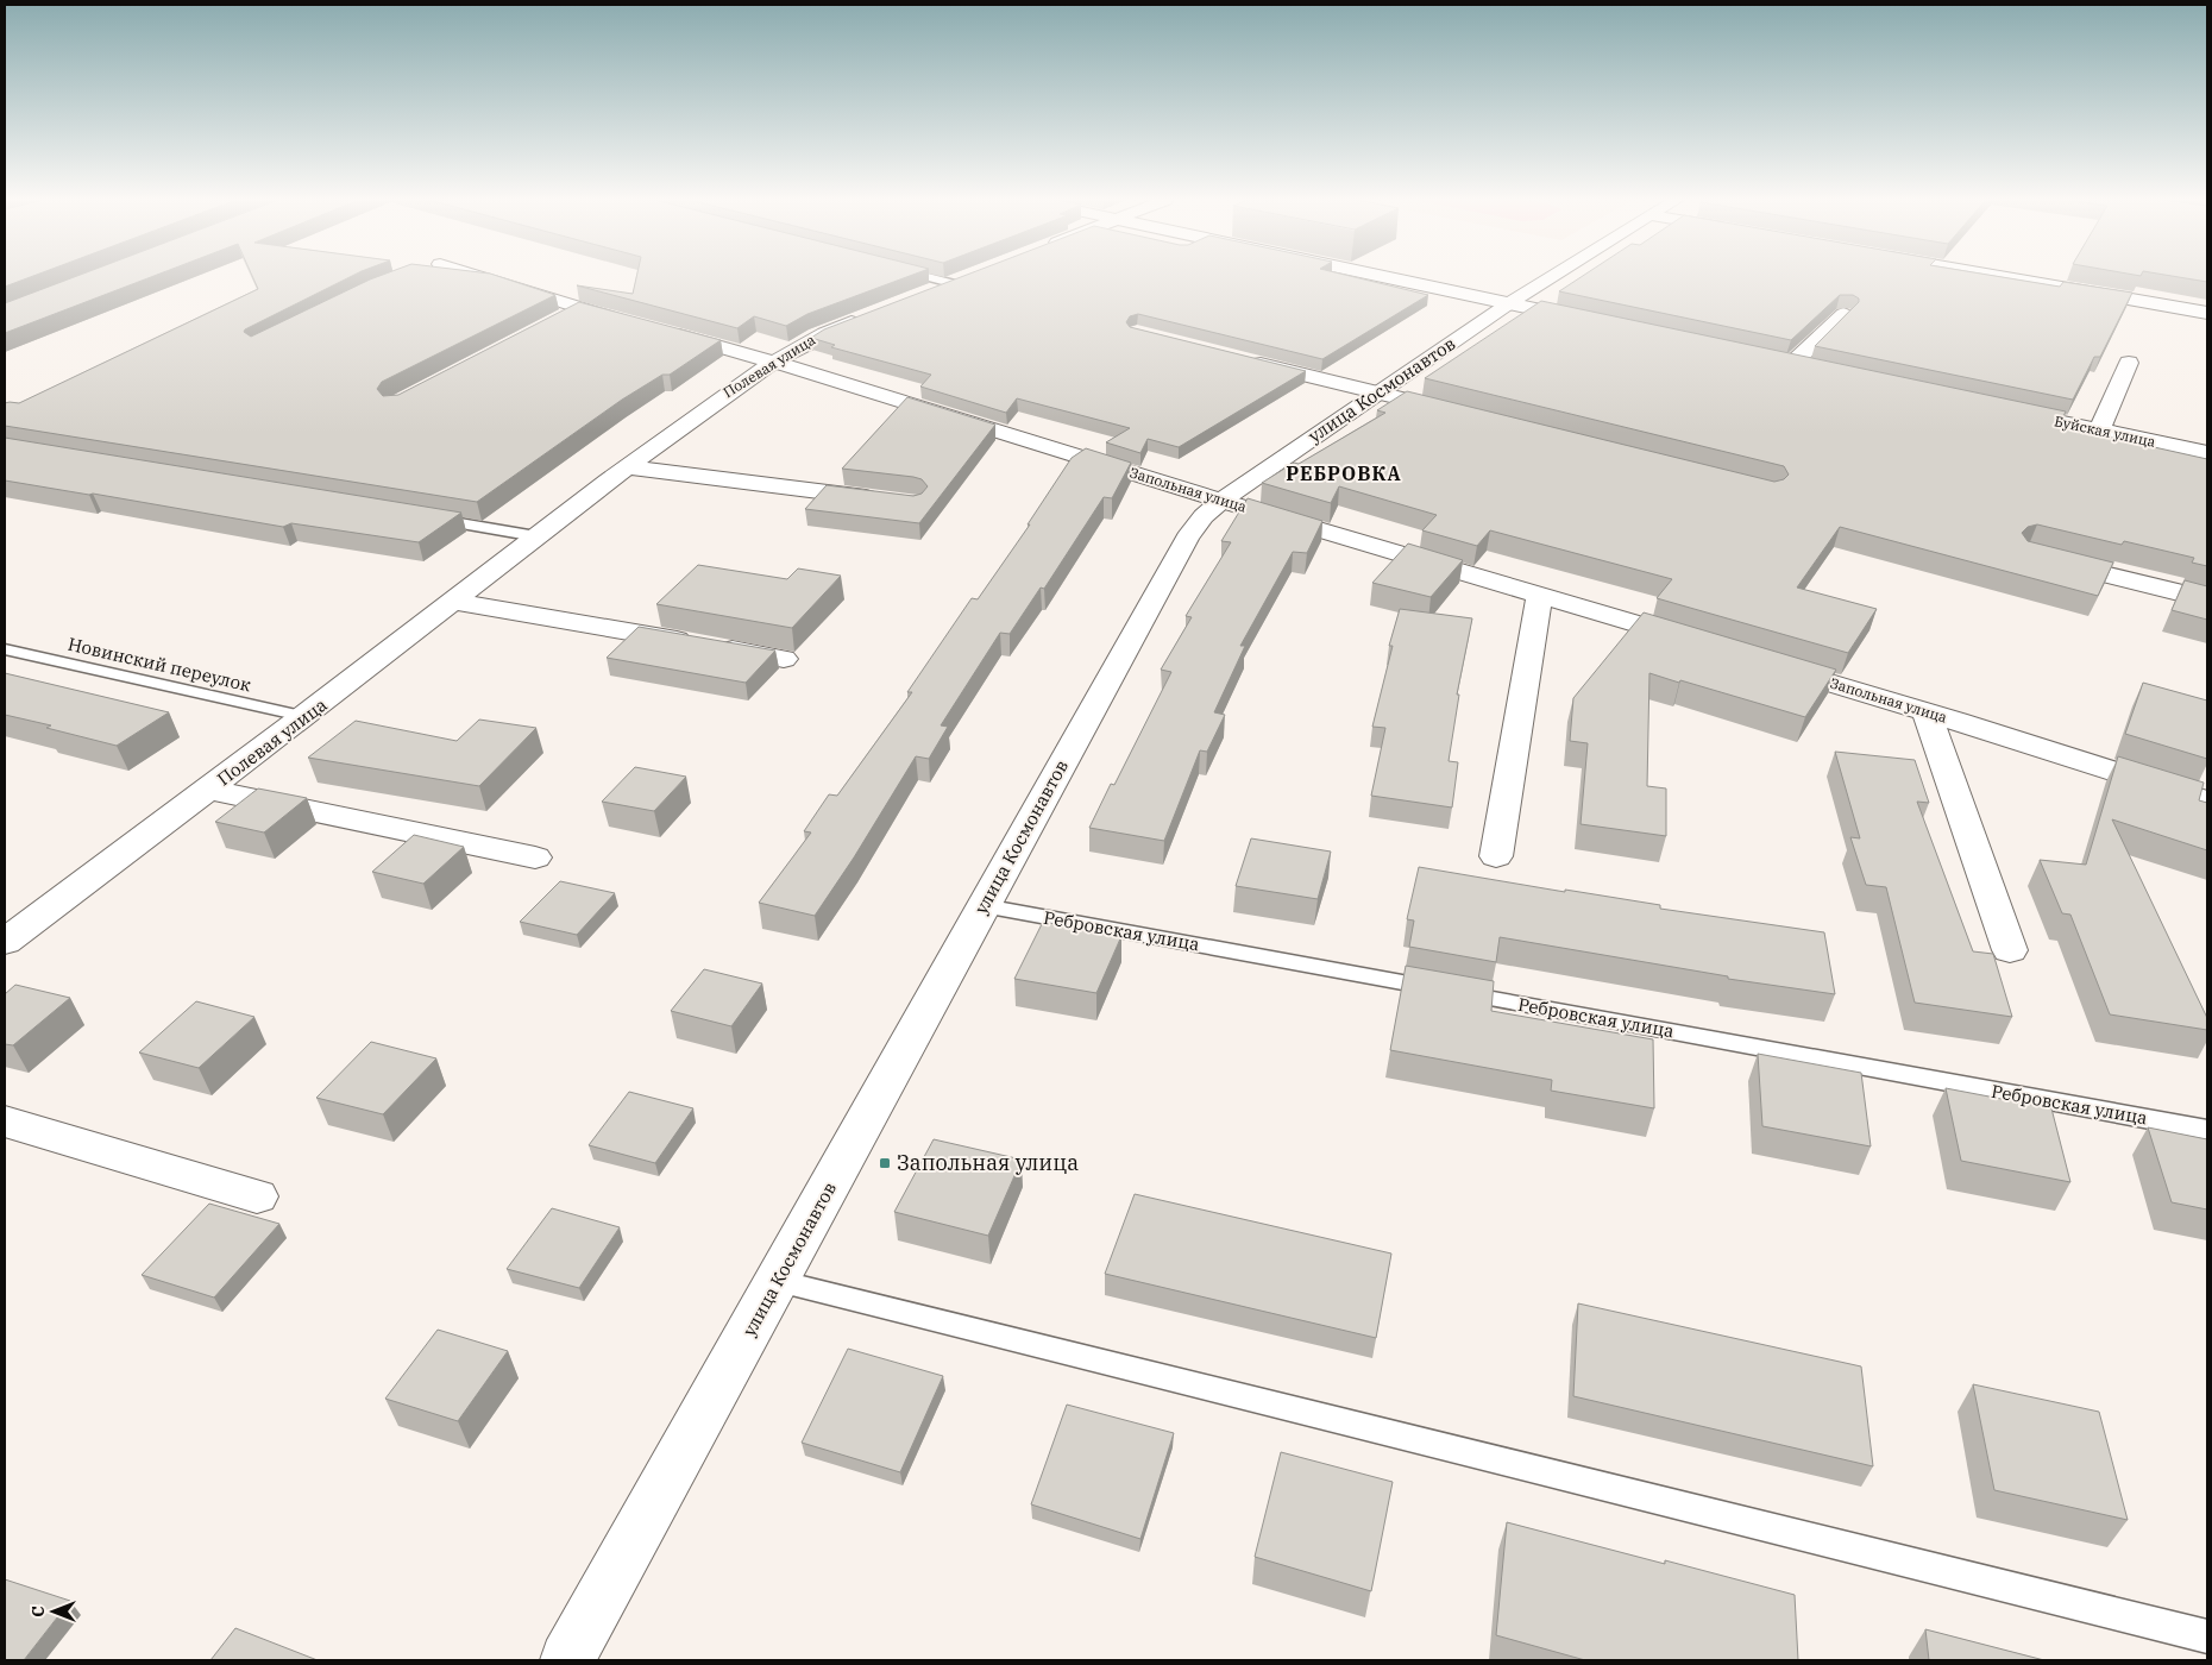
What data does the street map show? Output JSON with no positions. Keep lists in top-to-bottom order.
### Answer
{
  "streets": {
    "street": [
      "Полевая улица",
      "улица Космонавтов",
      "Буйская улица",
      "Запольная улица"
    ],
    "lane": ["Новинский переулок", "Ребровская улица"]
  },
  "crossings": [
    ["Полевая улица", "Запольная улица"],
    ["Полевая улица", "Новинский переулок"],
    ["улица Космонавтов", "Запольная улица"],
    ["улица Космонавтов", "Ребровская улица"]
  ],
  "districts": ["РЕБРОВКА"],
  "places": {
    "transit": ["Запольная улица"]
  },
  "north": "left"
}
